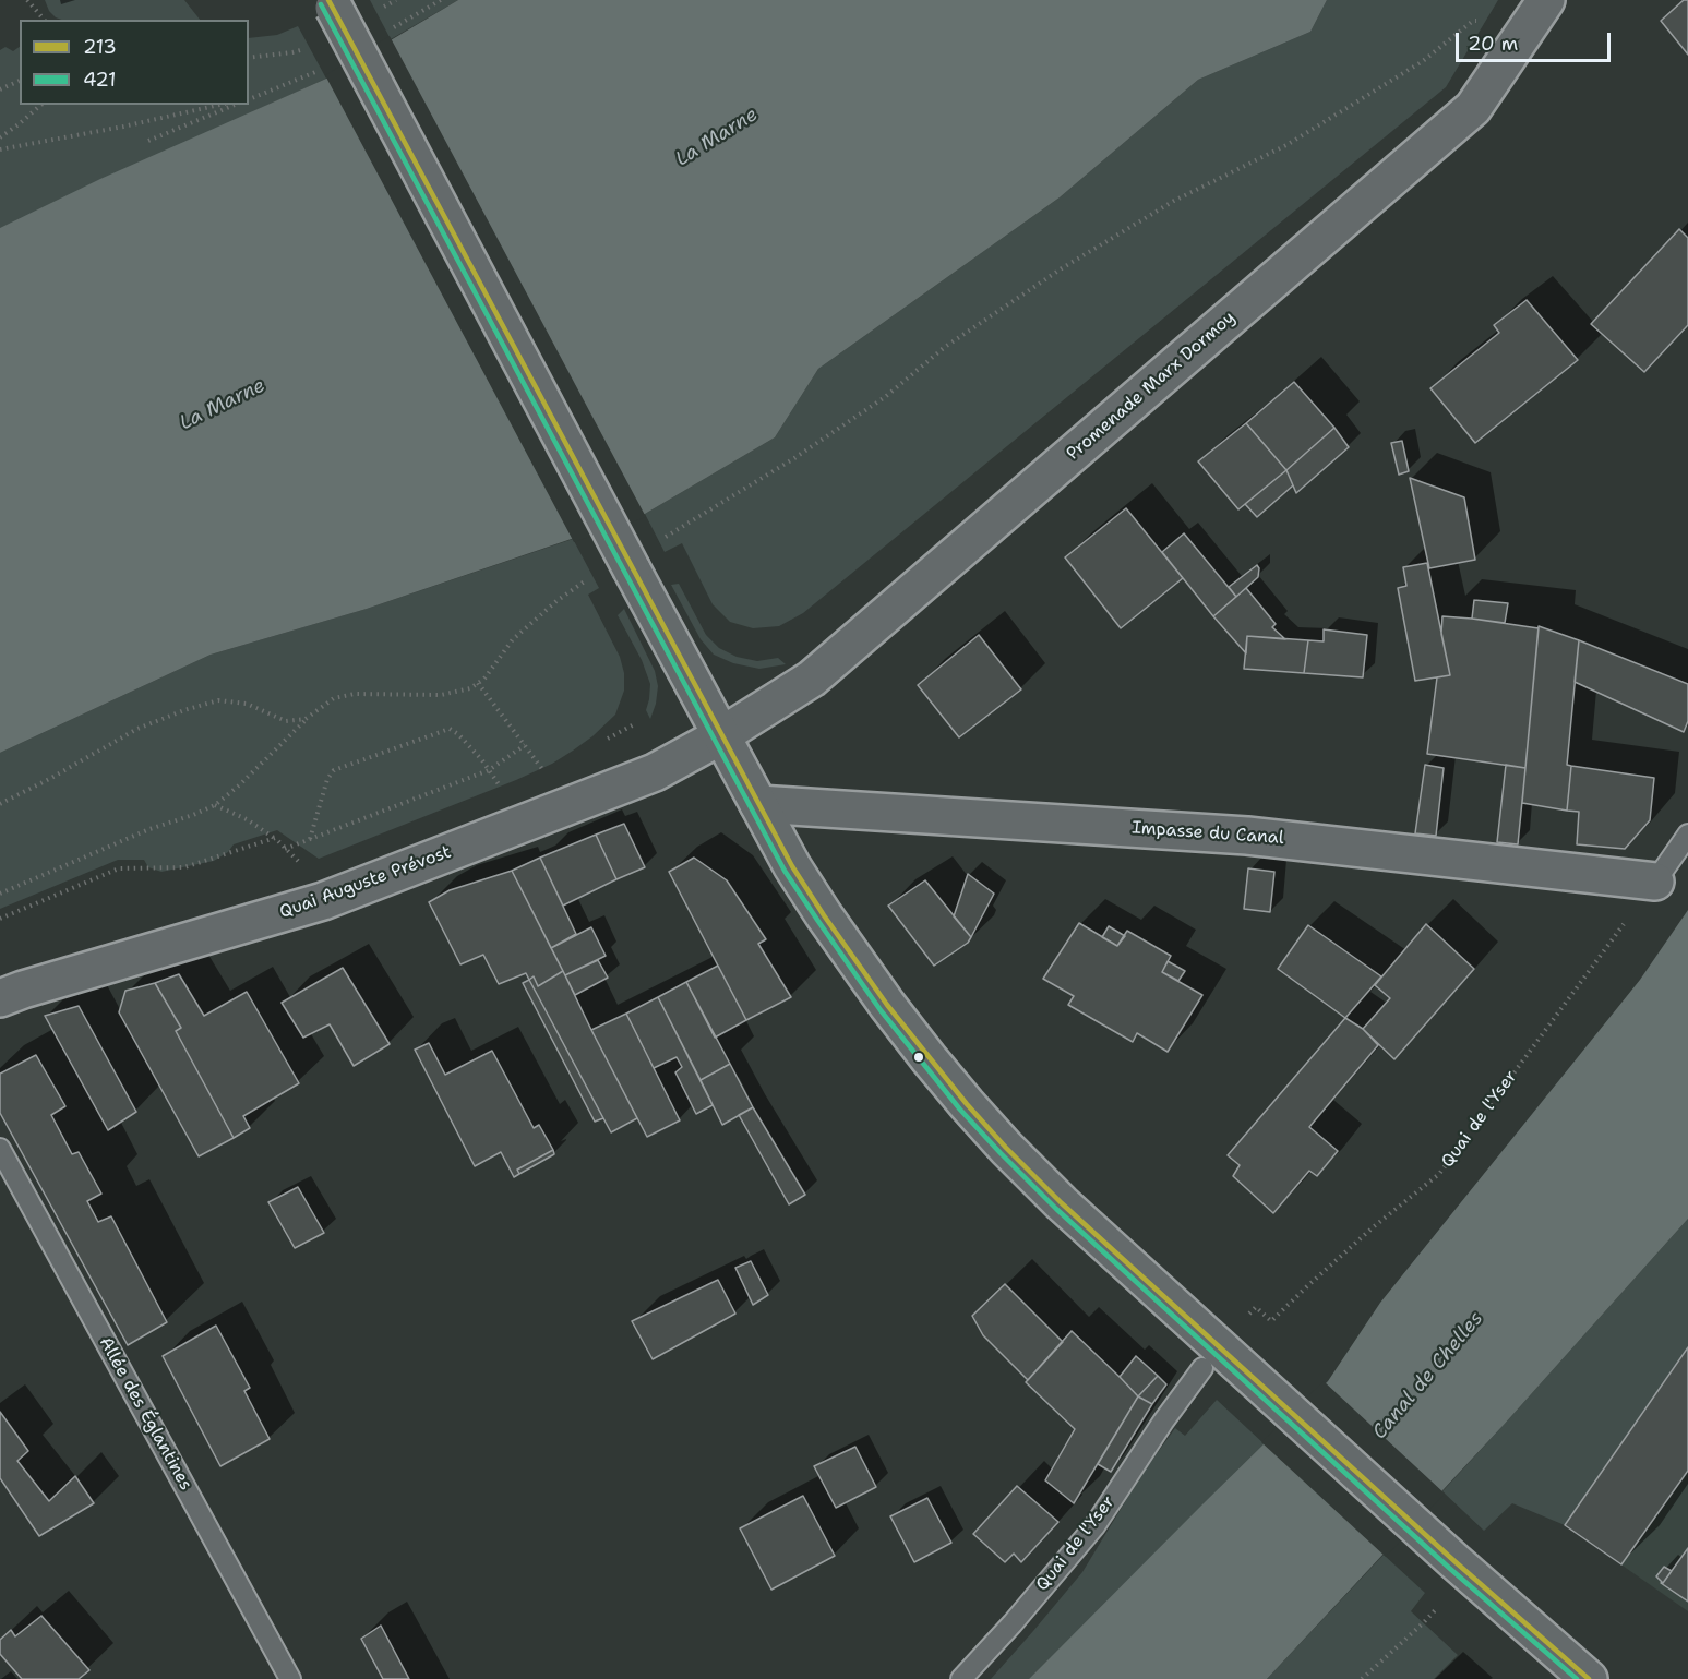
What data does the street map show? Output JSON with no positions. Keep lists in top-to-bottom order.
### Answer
{
  "streets": {
    "street": ["Promenade Marx Dormoy", "Impasse du Canal", "Quai Auguste Prévost"],
    "lane": ["Quai de l'Yser", "Allée des Églantines"]
  },
  "crossings": [
    ["Promenade Marx Dormoy", "Quai Auguste Prévost"],
    ["Impasse du Canal", "Quai de l'Yser"]
  ],
  "water": ["La Marne", "Canal de Chelles"],
  "lines": ["transit line 213", "transit line 421"],
  "legend": ["213", "421"],
  "scale_bar": "20 m"
}
